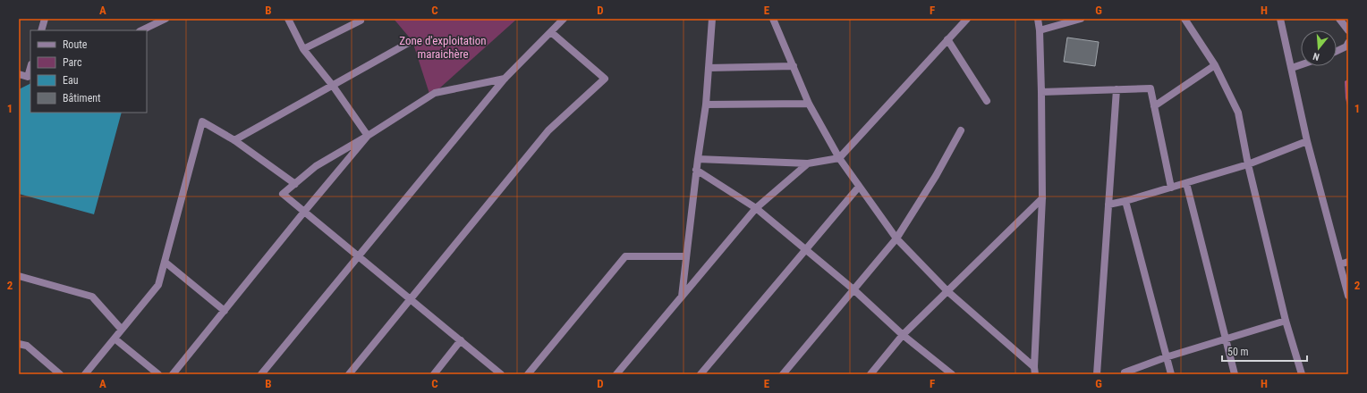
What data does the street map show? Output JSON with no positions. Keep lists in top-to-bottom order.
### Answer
{
  "parks": ["Zone d'exploitation maraichère"],
  "legend": [
    "Route",
    "Parc",
    "Eau",
    "Bâtiment"
  ],
  "scale_bar": "50 m",
  "north": "bottom",
  "grid": {
    "columns": [
      "A",
      "B",
      "C",
      "D",
      "E",
      "F",
      "G",
      "H"
    ],
    "rows": ["1", "2"]
  }
}
